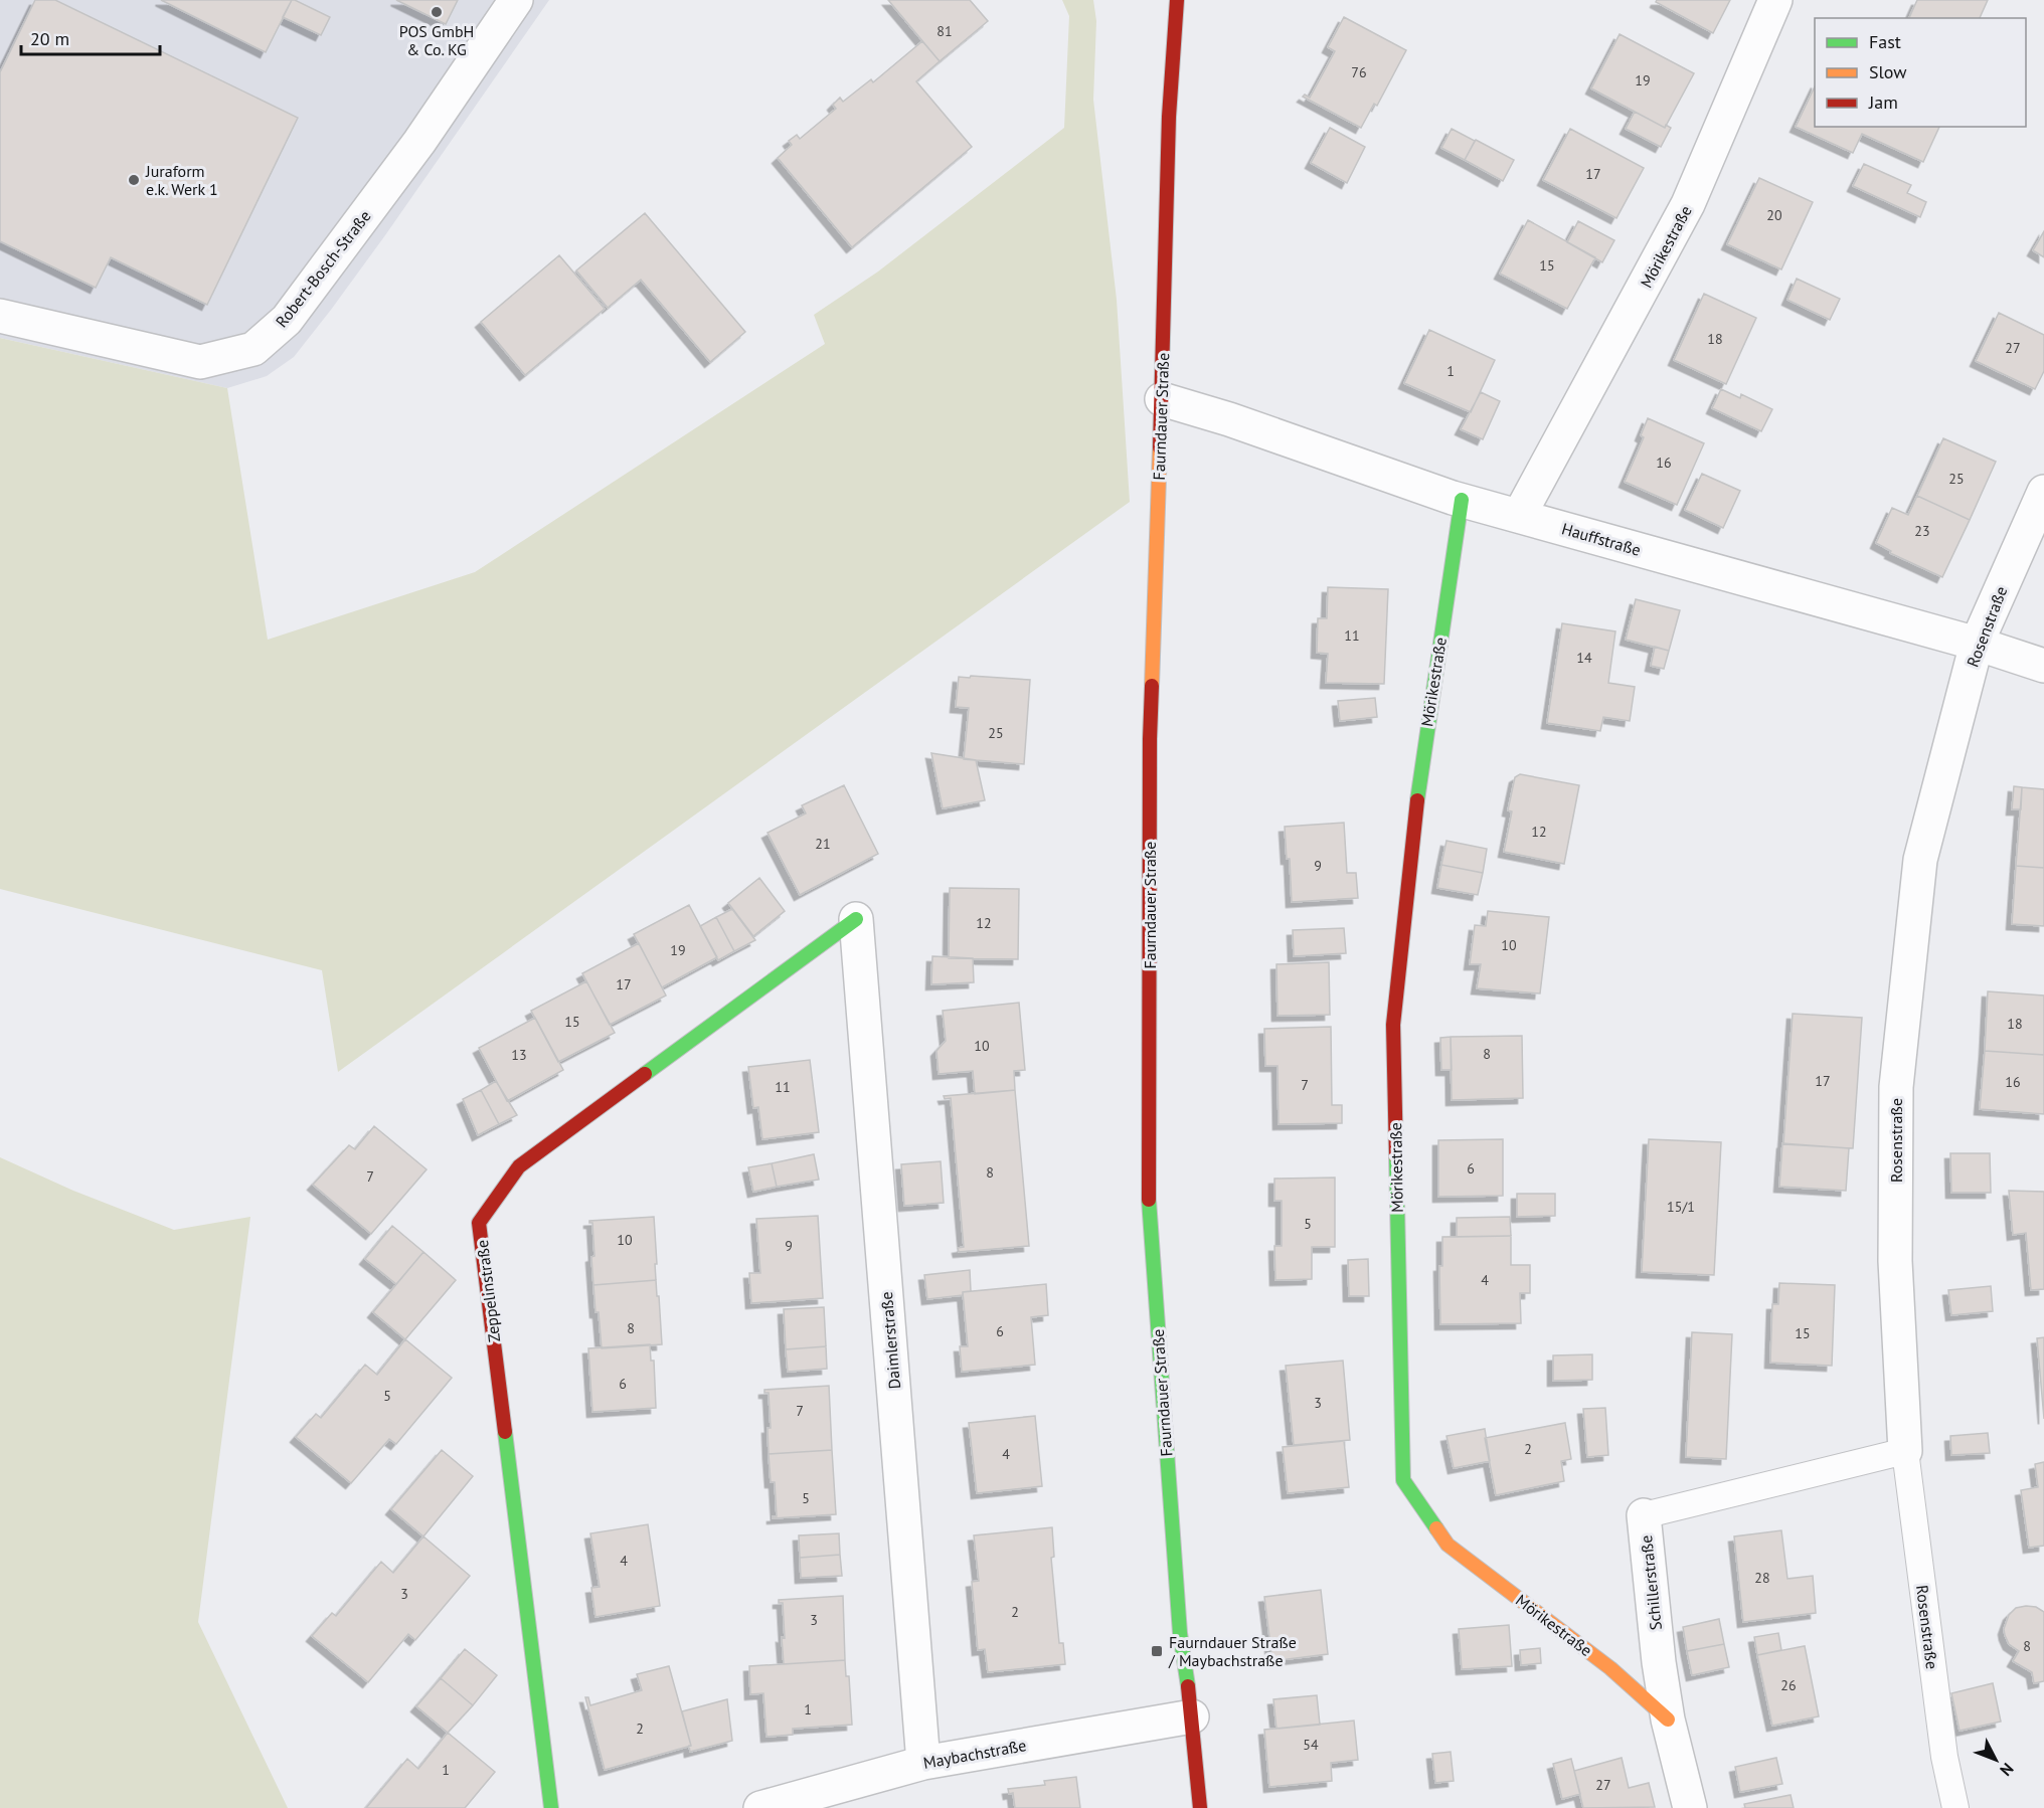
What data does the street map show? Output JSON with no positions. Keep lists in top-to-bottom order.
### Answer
{
  "streets": {
    "street": [
      "Mörikestraße",
      "Robert-Bosch-Straße",
      "Faurndauer Straße",
      "Hauffstraße",
      "Rosenstraße",
      "Zeppelinstraße",
      "Daimlerstraße",
      "Schillerstraße",
      "Maybachstraße"
    ]
  },
  "crossings": [
    ["Mörikestraße", "Hauffstraße"],
    ["Mörikestraße", "Schillerstraße"],
    ["Faurndauer Straße", "Hauffstraße"],
    ["Faurndauer Straße", "Maybachstraße"],
    ["Hauffstraße", "Rosenstraße"],
    ["Rosenstraße", "Schillerstraße"],
    ["Zeppelinstraße", "Daimlerstraße"],
    ["Daimlerstraße", "Maybachstraße"]
  ],
  "places": {
    "other": ["POS GmbH & Co. KG", "Juraform e.k. Werk 1"],
    "transit": ["Faurndauer Straße / Maybachstraße"]
  },
  "house_numbers": [
    "81",
    "76",
    "19",
    "17",
    "20",
    "15",
    "18",
    "27",
    "1",
    "16",
    "25",
    "23",
    "11",
    "14",
    "25",
    "12",
    "21",
    "9",
    "12",
    "10",
    "19",
    "17",
    "15",
    "18",
    "10",
    "8",
    "13",
    "17",
    "16",
    "7",
    "11",
    "6",
    "8",
    "7",
    "15/1",
    "5",
    "10",
    "9",
    "4",
    "8",
    "6",
    "15",
    "6",
    "5",
    "3",
    "7",
    "2",
    "4",
    "5",
    "4",
    "28",
    "3",
    "2",
    "3",
    "8",
    "26",
    "1",
    "2",
    "54",
    "1",
    "27"
  ],
  "legend": ["Fast", "Slow", "Jam"],
  "scale_bar": "20 m",
  "north": "bottom right"
}
